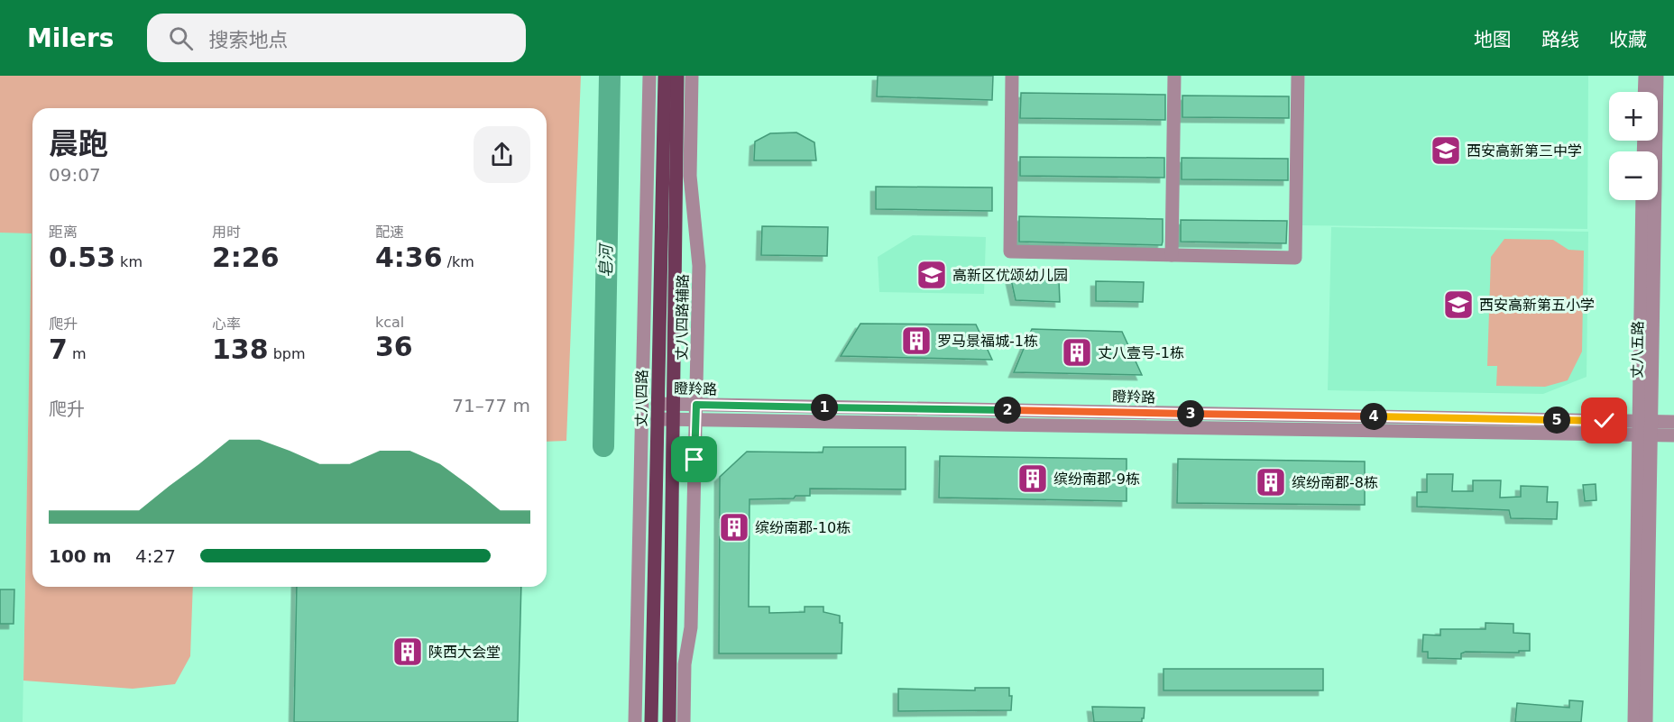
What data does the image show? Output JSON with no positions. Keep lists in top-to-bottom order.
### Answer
{
  "streets": {
    "main road": ["丈八四路"],
    "street": ["丈八四路辅路", "丈八五路", "瞪羚路"]
  },
  "crossings": [
    ["丈八四路辅路", "瞪羚路"],
    ["丈八五路", "瞪羚路"],
    ["瞪羚路", "丈八四路"]
  ],
  "water": ["皂河"],
  "places": {
    "school or university": ["西安高新第三中学", "高新区优颂幼儿园", "西安高新第五小学"],
    "building": [
      "罗马景福城-1栋",
      "丈八壹号-1栋",
      "缤纷南郡-9栋",
      "缤纷南郡-8栋",
      "缤纷南郡-10栋",
      "陕西大会堂"
    ]
  },
  "page": {
    "header": "Milers",
    "search": "搜索地点",
    "nav": ["地图", "路线", "收藏"],
    "map_buttons": ["+", "−"],
    "heading": ["晨跑", "09:07"],
    "stats": [
      ["距离", "0.53 km"],
      ["用时", "2:26"],
      ["配速", "4:36 /km"],
      ["爬升", "7 m"],
      ["心率", "138 bpm"],
      ["kcal", "36"]
    ],
    "chart": ["爬升", "71–77 m"],
    "pins": [
      "1",
      "2",
      "3",
      "4",
      "5"
    ],
    "list": [
      {
        "name": "100 m",
        "note": "4:27"
      }
    ]
  }
}
